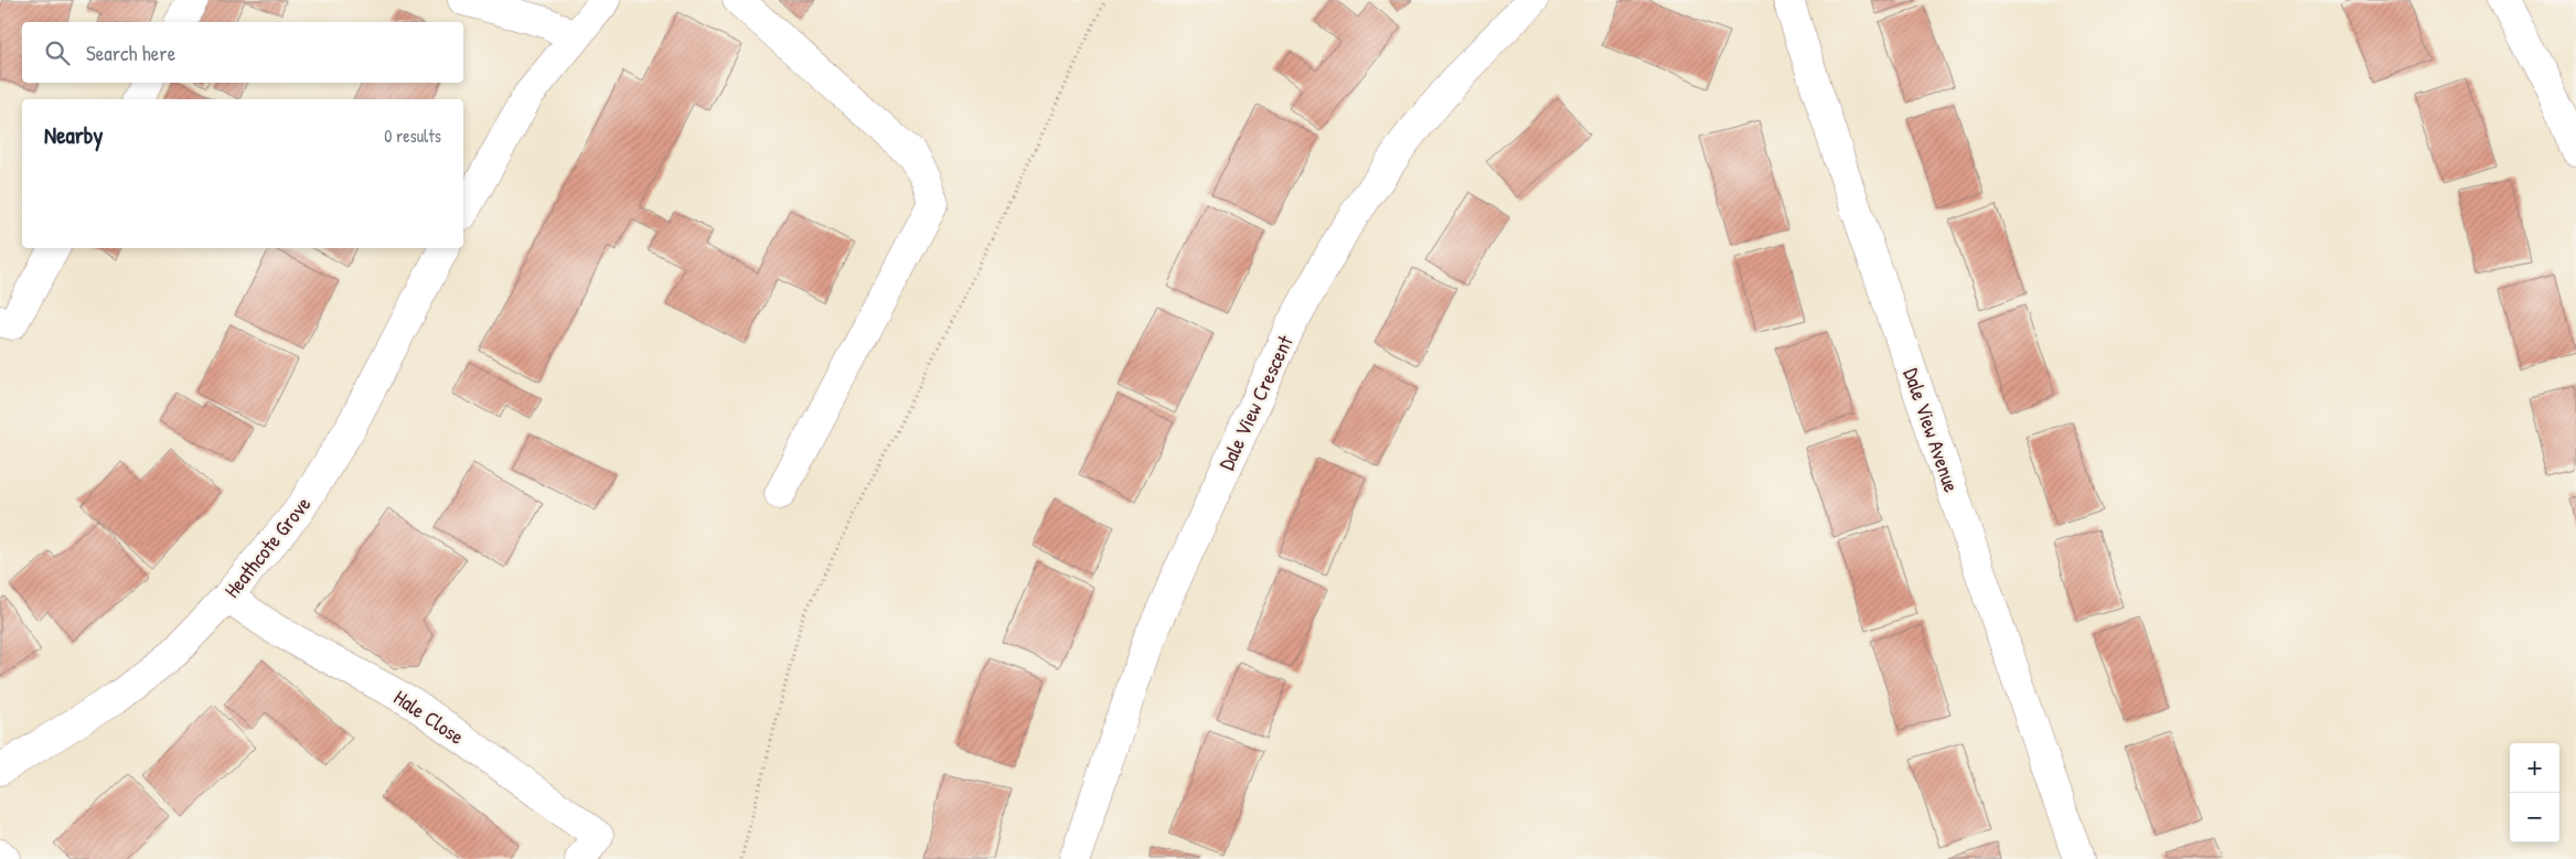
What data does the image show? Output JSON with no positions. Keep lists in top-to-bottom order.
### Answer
{
  "streets": {
    "street": [
      "Dale View Crescent",
      "Dale View Avenue",
      "Heathcote Grove",
      "Hale Close"
    ]
  },
  "crossings": [
    ["Heathcote Grove", "Hale Close"]
  ],
  "page": {
    "search": "Search here",
    "heading": ["Nearby", "0 results"],
    "map_buttons": ["+", "−"]
  }
}
